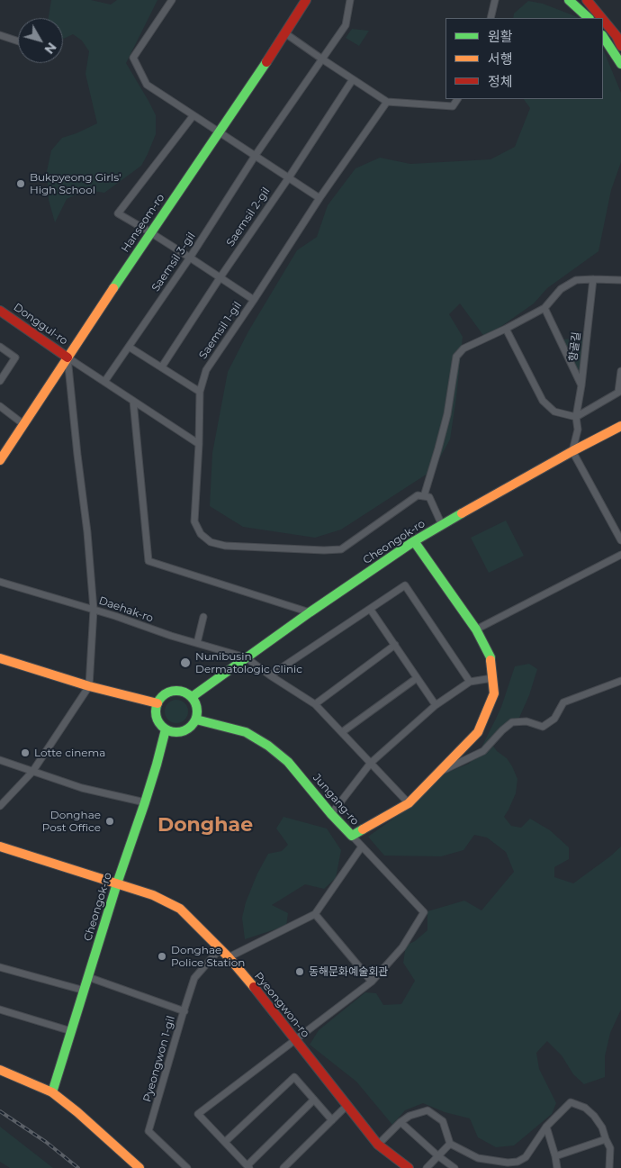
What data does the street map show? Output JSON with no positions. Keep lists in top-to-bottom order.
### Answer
{
  "streets": {
    "street": [
      "Saemsil 2-gil",
      "Hanseom-ro",
      "Saemsil 3-gil",
      "Donggul-ro",
      "Saemsil 1-gil",
      "항골길",
      "Cheongok-ro",
      "Daehak-ro",
      "Jungang-ro",
      "Pyeongwon-ro",
      "Pyeongwon 1-gil"
    ]
  },
  "crossings": [
    ["Hanseom-ro", "Donggul-ro"],
    ["항골길", "Cheongok-ro"],
    ["Cheongok-ro", "Daehak-ro"],
    ["Cheongok-ro", "Jungang-ro"],
    ["Cheongok-ro", "Pyeongwon-ro"],
    ["Daehak-ro", "Jungang-ro"],
    ["Pyeongwon-ro", "Pyeongwon 1-gil"]
  ],
  "districts": ["Donghae"],
  "places": [
    "Bukpyeong Girls' High School",
    "Nunibusin Dermatologic Clinic",
    "Lotte cinema",
    "Donghae Post Office",
    "Donghae Police Station",
    "동해문화예술회관"
  ],
  "legend": ["원활", "서행", "정체"],
  "north": "bottom right"
}
